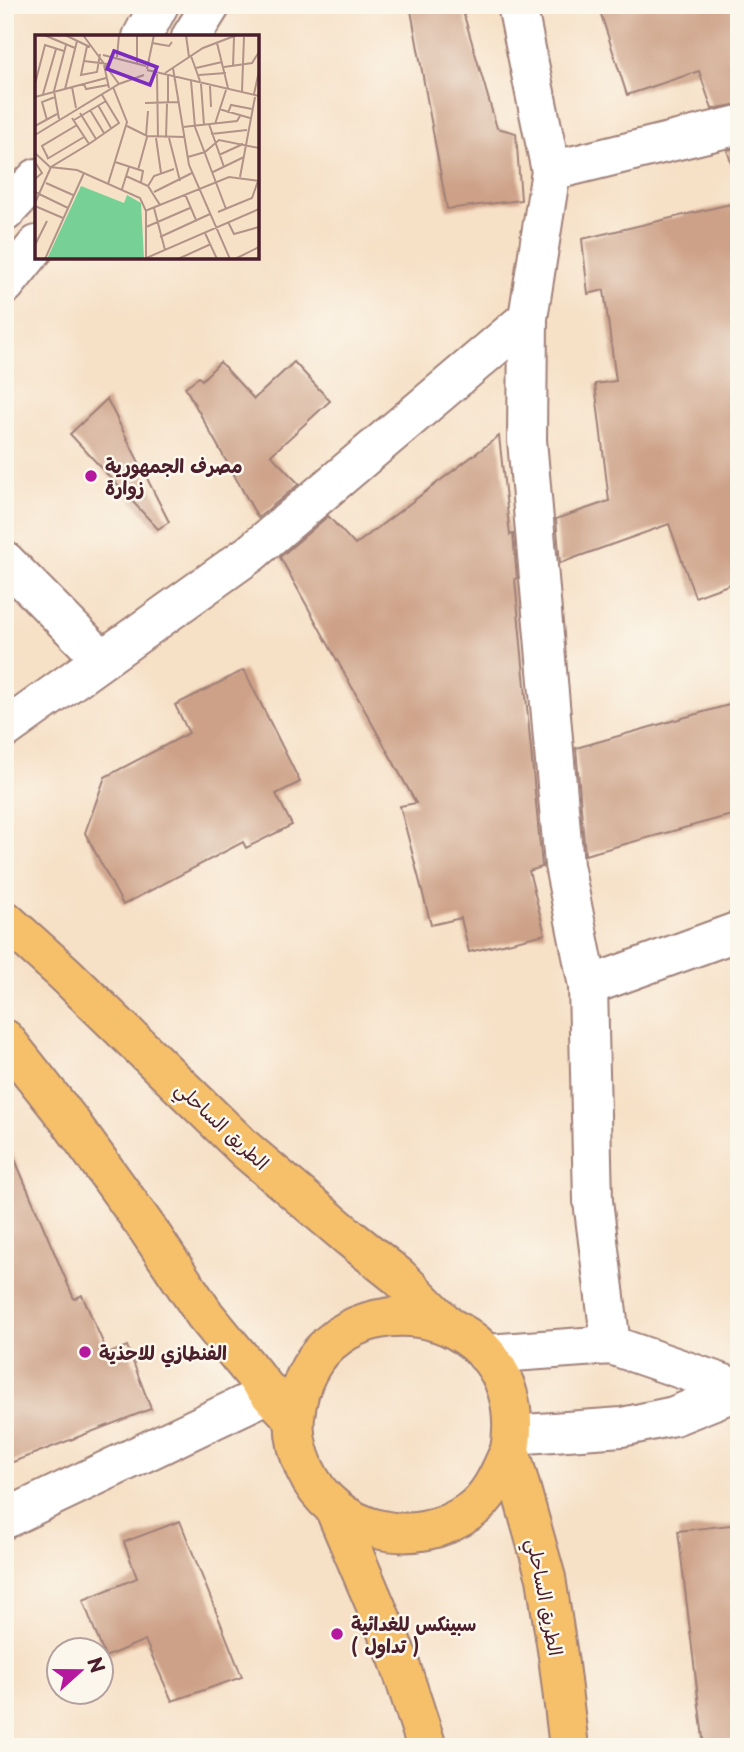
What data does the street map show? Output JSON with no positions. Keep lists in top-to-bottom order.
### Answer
{
  "streets": {
    "highway": ["الطريق الساحلي"]
  },
  "places": ["مصرف الجمهورية زوارة", "الفنطازي للاحذية", "سبينكس للغدائية ( تداول )"],
  "north": "right"
}
